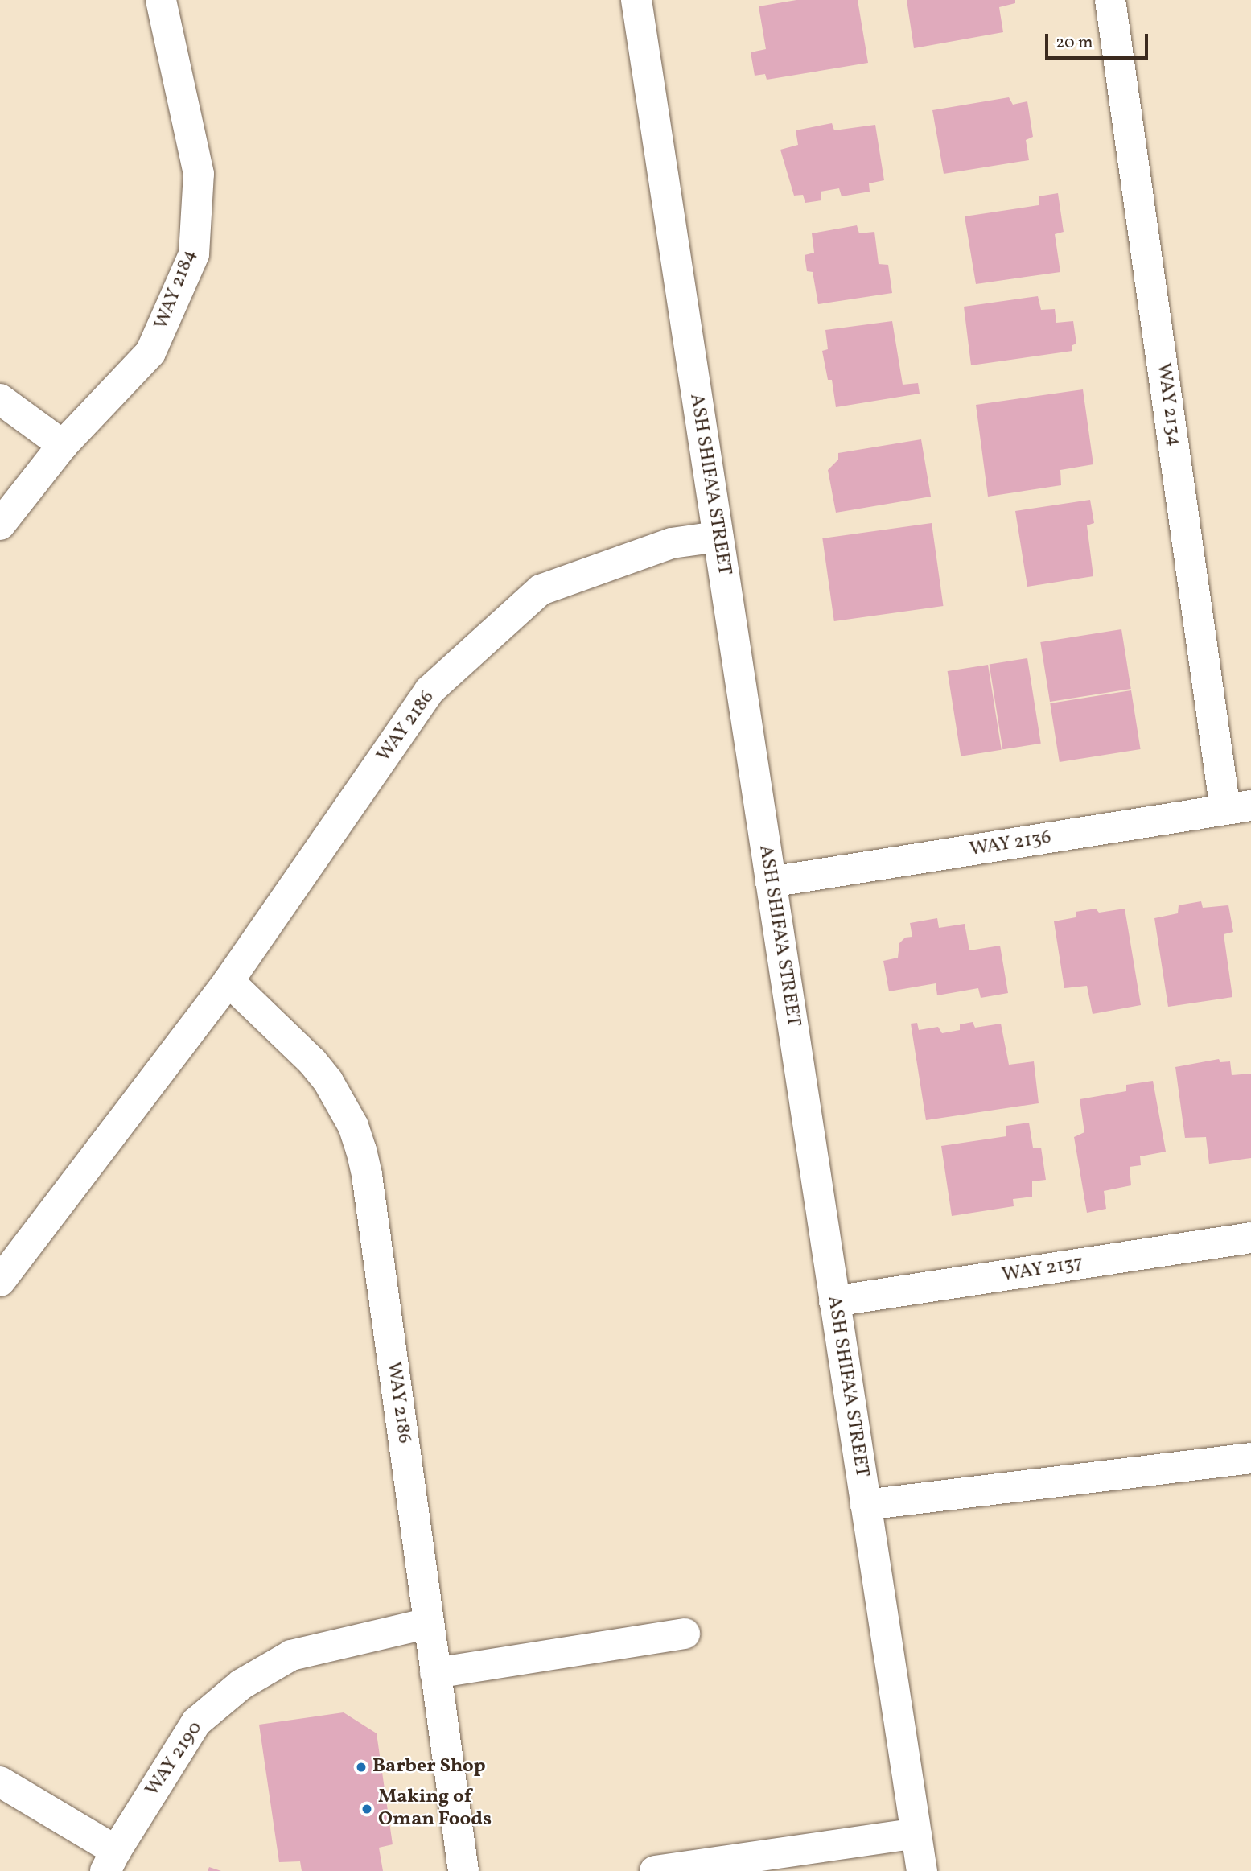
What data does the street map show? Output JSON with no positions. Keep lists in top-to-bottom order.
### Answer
{
  "streets": {
    "street": [
      "WAY 2184",
      "WAY 2134",
      "ASH SHIFA'A STREET",
      "WAY 2186",
      "WAY 2136",
      "WAY 2137",
      "WAY 2190"
    ]
  },
  "crossings": [
    ["WAY 2134", "WAY 2136"],
    ["ASH SHIFA'A STREET", "WAY 2186"],
    ["ASH SHIFA'A STREET", "WAY 2136"],
    ["ASH SHIFA'A STREET", "WAY 2137"],
    ["WAY 2186", "WAY 2190"]
  ],
  "places": ["Barber Shop", "Making of Oman Foods"],
  "scale_bar": "20 m"
}
